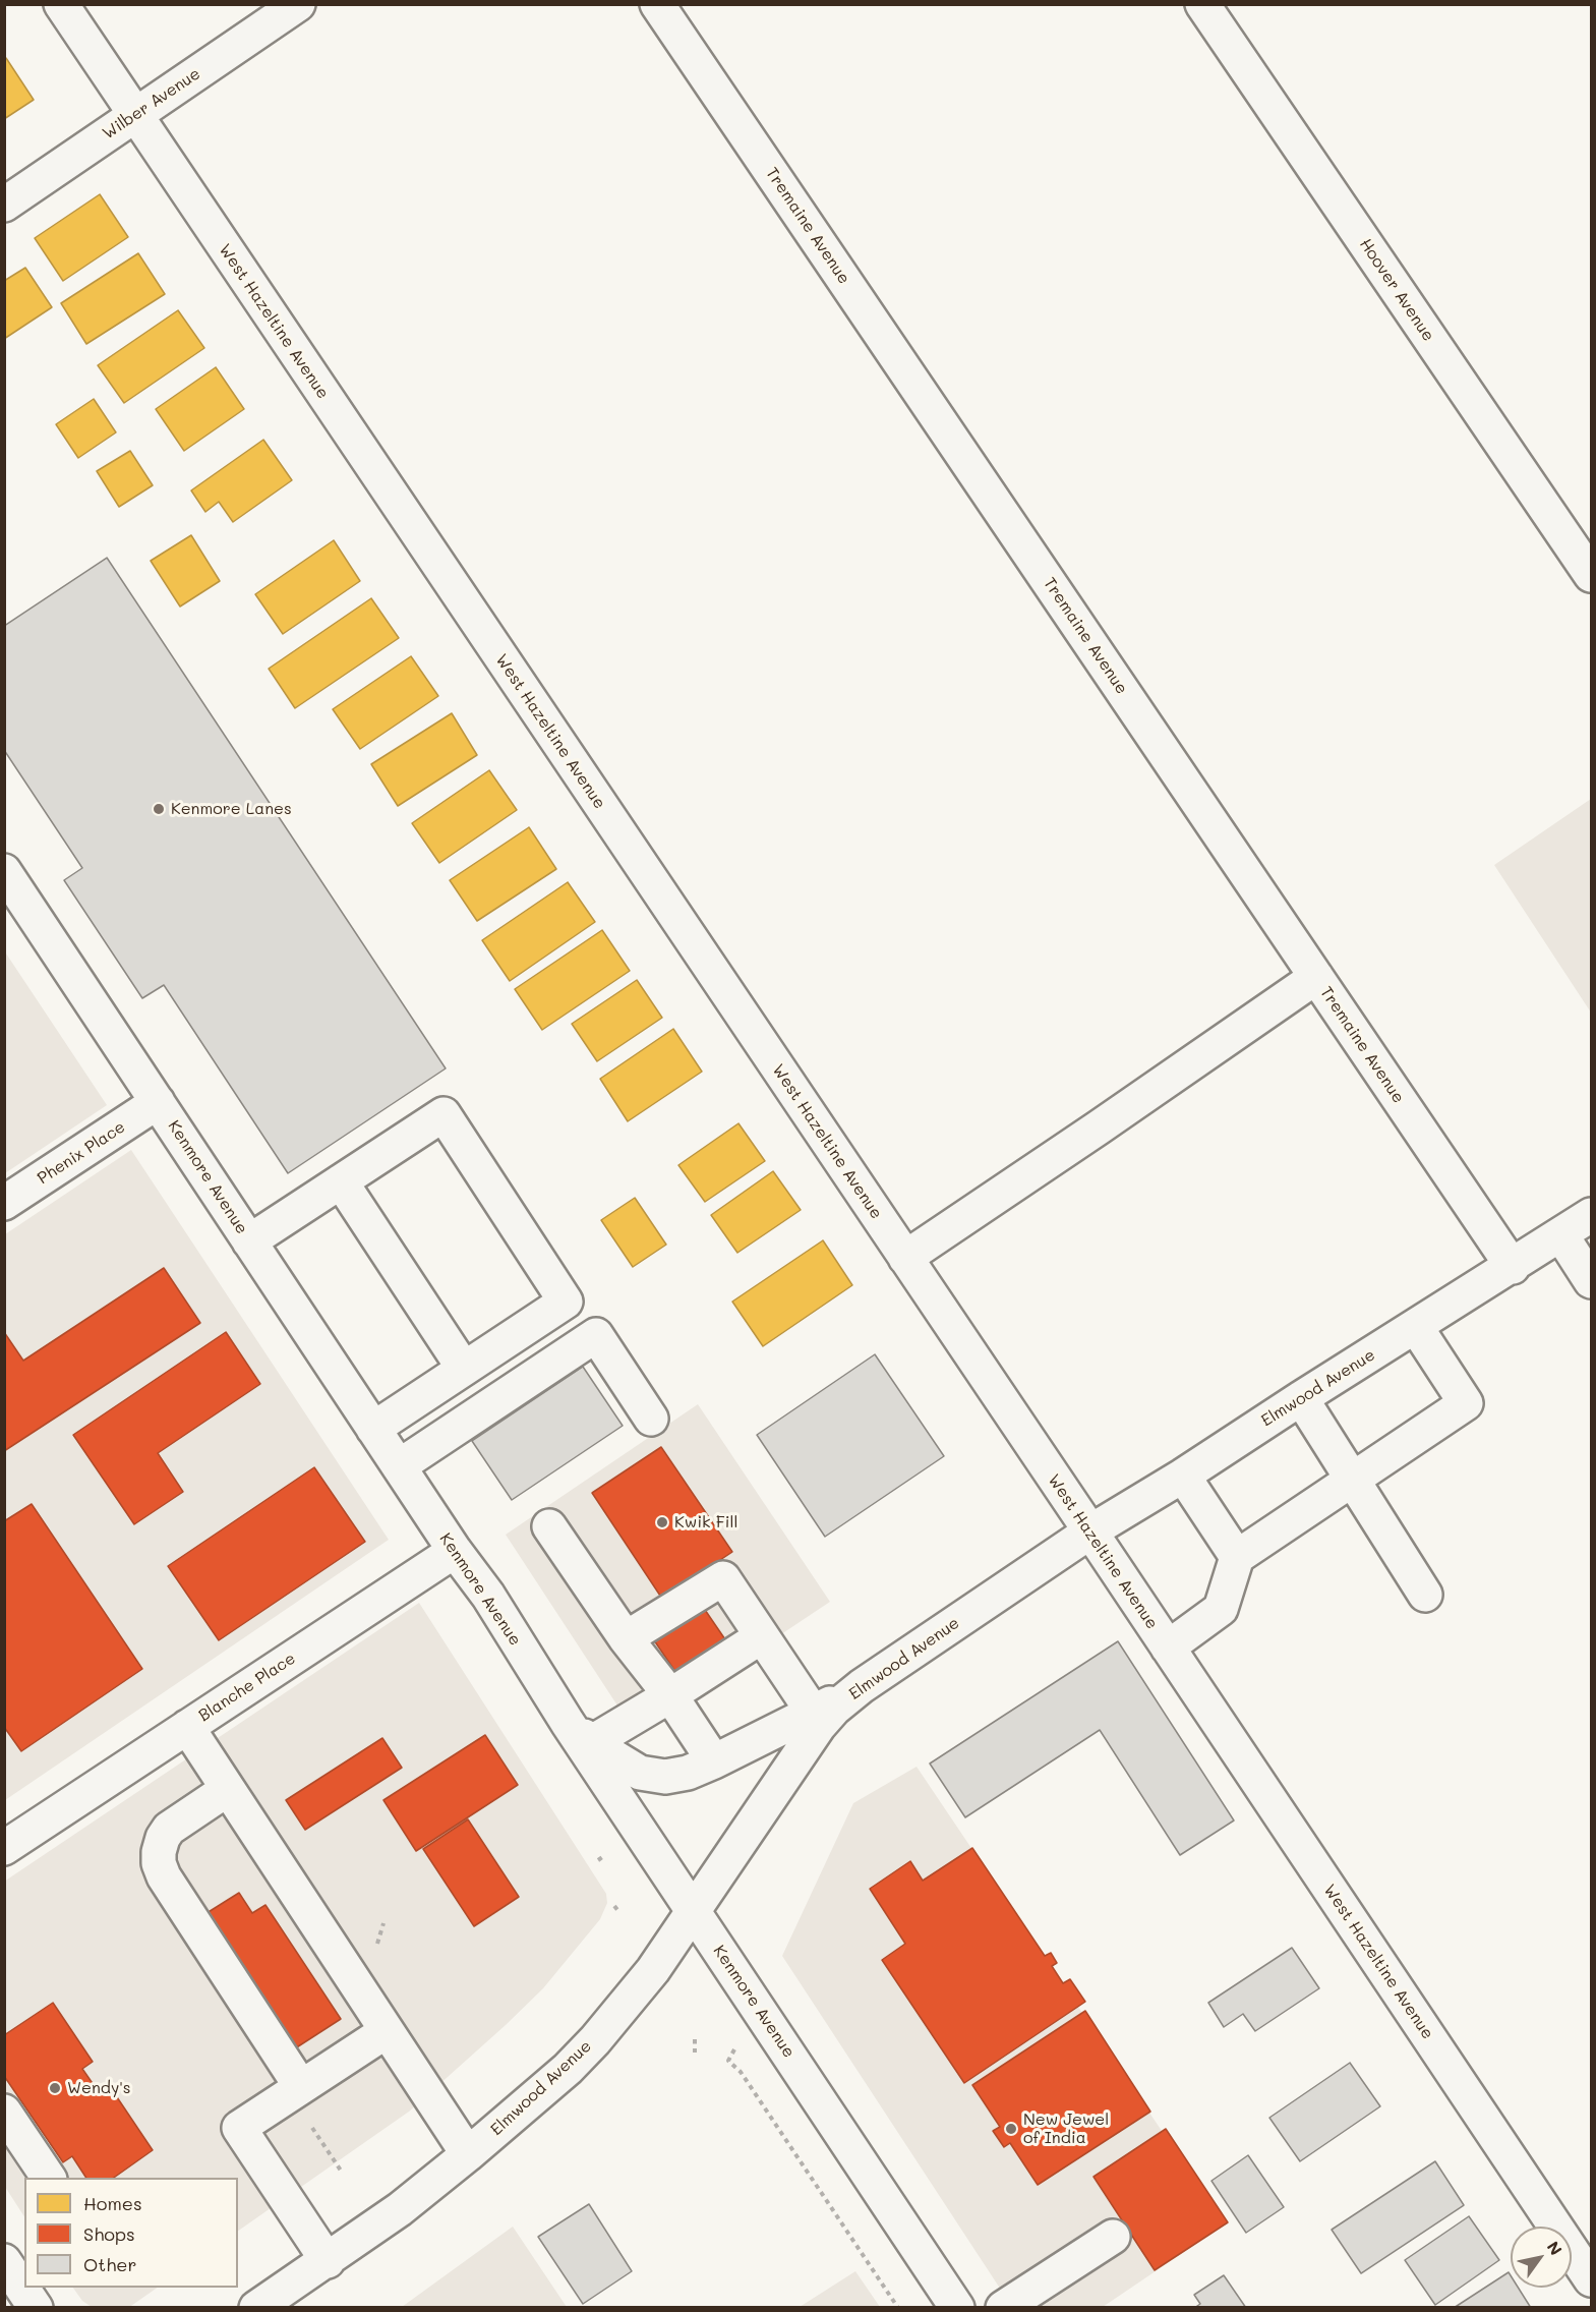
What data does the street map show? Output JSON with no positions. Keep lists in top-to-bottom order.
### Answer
{
  "streets": {
    "street": [
      "Wilber Avenue",
      "Tremaine Avenue",
      "Hoover Avenue",
      "West Hazeltine Avenue",
      "Phenix Place",
      "Kenmore Avenue",
      "Elmwood Avenue",
      "Blanche Place"
    ]
  },
  "crossings": [
    ["Wilber Avenue", "West Hazeltine Avenue"],
    ["Tremaine Avenue", "Elmwood Avenue"],
    ["West Hazeltine Avenue", "Elmwood Avenue"],
    ["Phenix Place", "Kenmore Avenue"],
    ["Kenmore Avenue", "Elmwood Avenue"],
    ["Kenmore Avenue", "Blanche Place"]
  ],
  "places": [
    "Kenmore Lanes",
    "Kwik Fill",
    "Wendy's",
    "New Jewel of India"
  ],
  "legend": ["Homes", "Shops", "Other"],
  "north": "top right"
}
